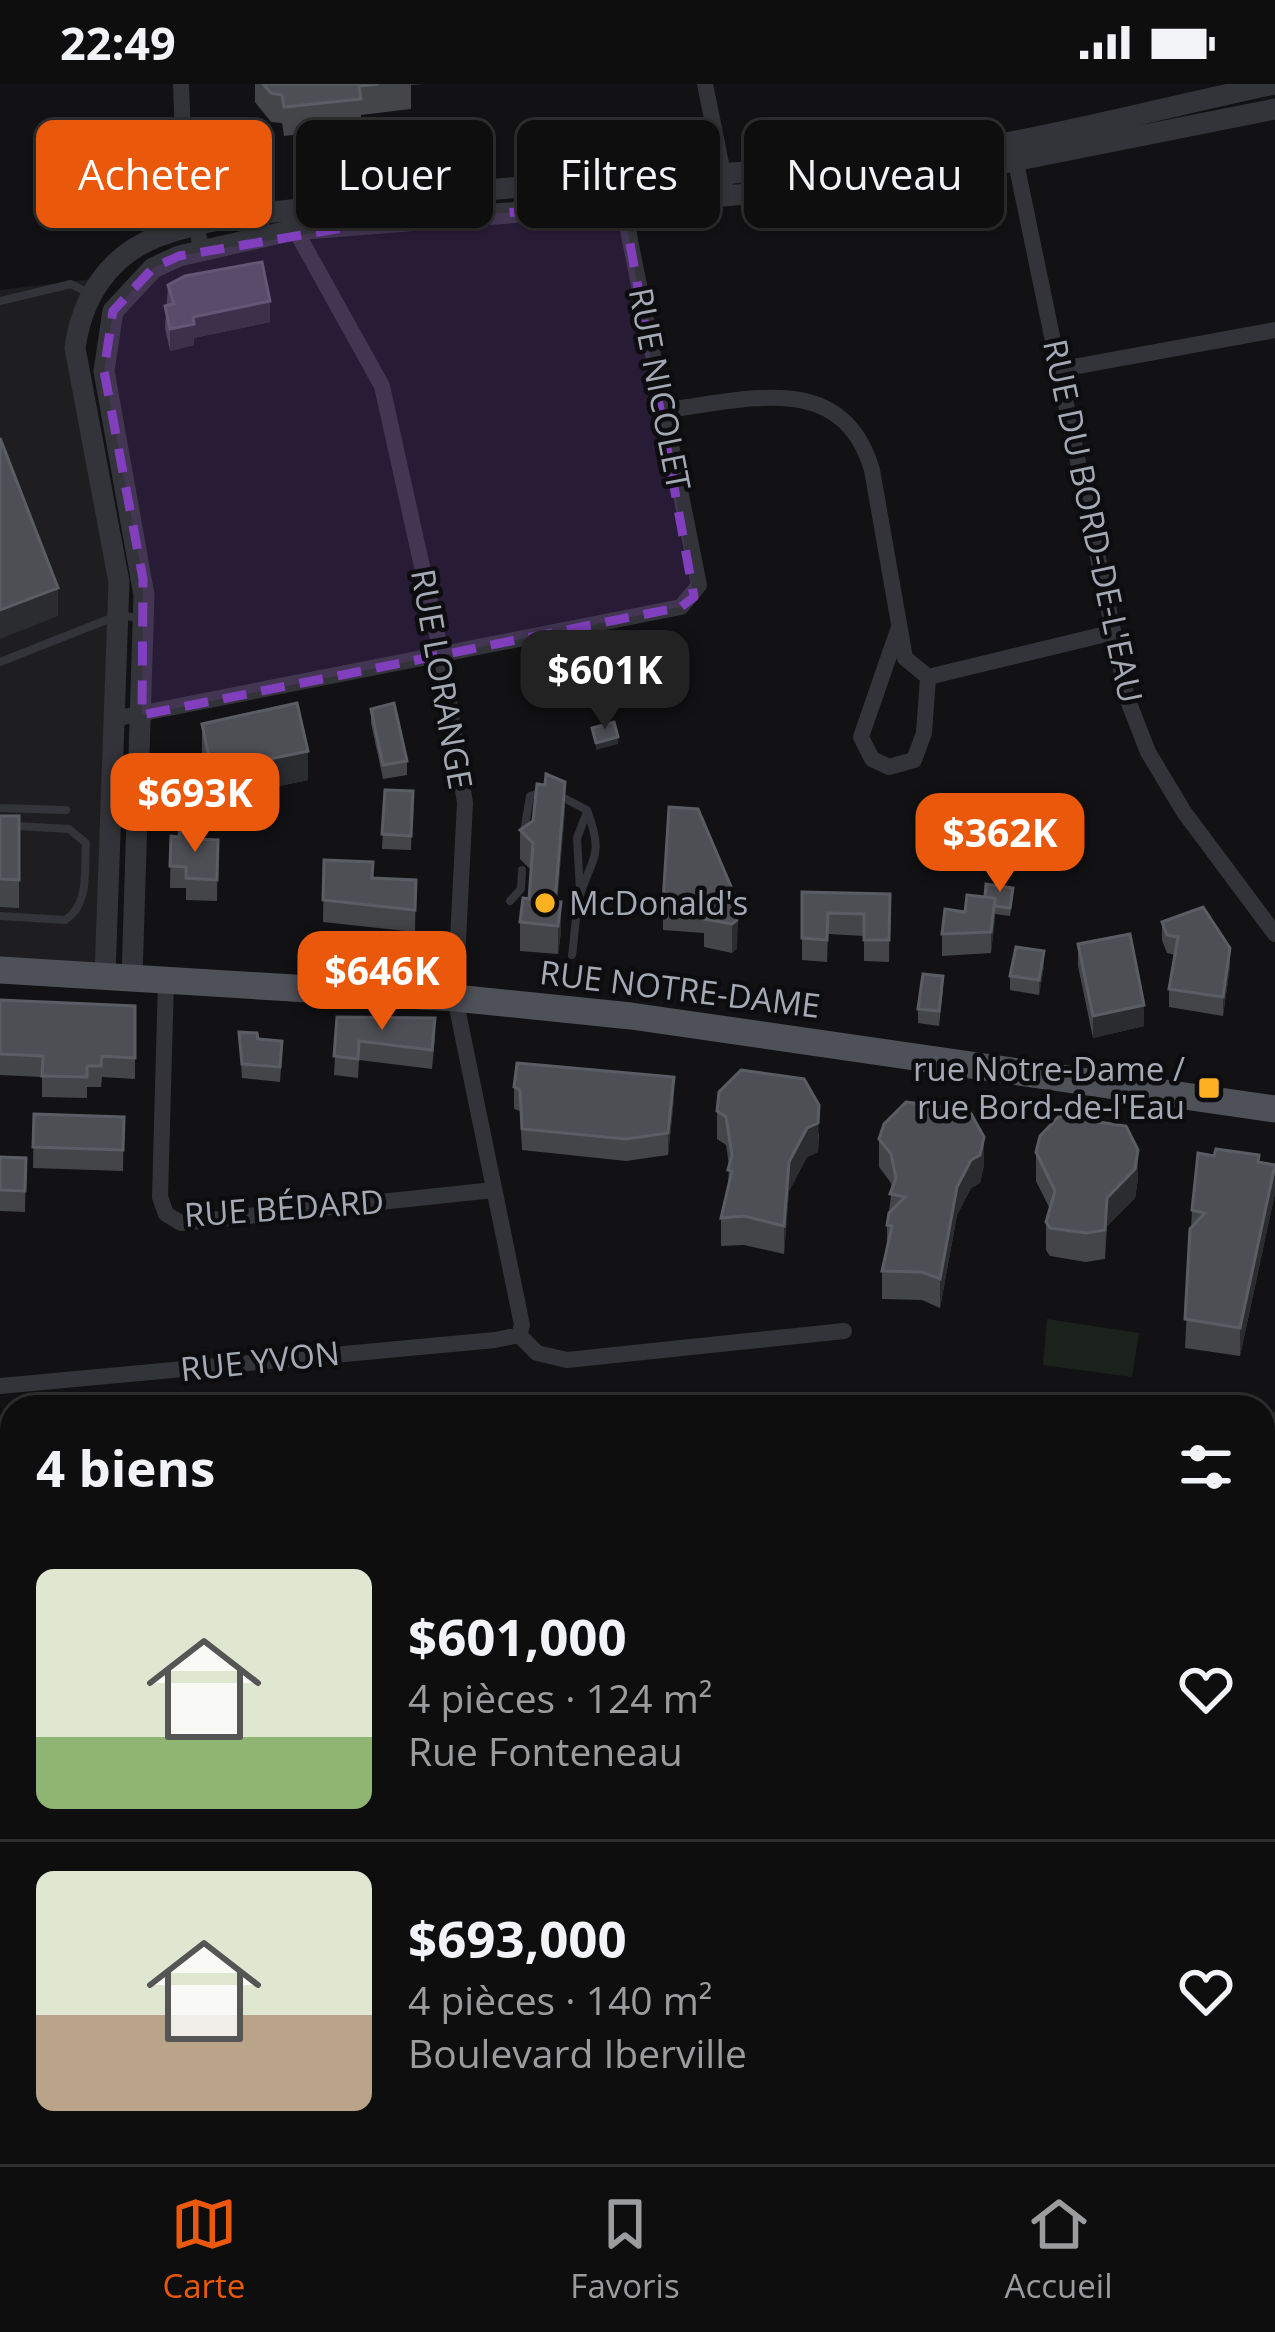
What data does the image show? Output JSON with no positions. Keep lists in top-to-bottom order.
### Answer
{
  "streets": {
    "main road": ["RUE NOTRE-DAME"],
    "street": [
      "RUE NICOLET",
      "RUE DU BORD-DE-L'EAU",
      "RUE LORANGE",
      "RUE BÉDARD",
      "RUE YVON"
    ]
  },
  "crossings": [
    ["RUE NICOLET", "RUE LORANGE"],
    ["RUE LORANGE", "RUE NOTRE-DAME"],
    ["RUE LORANGE", "RUE BÉDARD"],
    ["RUE LORANGE", "RUE YVON"],
    ["RUE NOTRE-DAME", "RUE BÉDARD"]
  ],
  "places": {
    "other": ["McDonald's"],
    "transit": ["rue Notre-Dame / rue Bord-de-l'Eau"]
  },
  "page": {
    "status": "22:49",
    "chip": [
      "Acheter",
      "Louer",
      "Filtres",
      "Nouveau"
    ],
    "price": [
      "$601K",
      "$693K",
      "$362K",
      "$646K"
    ],
    "heading": "4 biens",
    "list": [
      {
        "name": "$601,000",
        "note": "4 pièces · 124 m² · Rue Fonteneau"
      },
      {
        "name": "$693,000",
        "note": "4 pièces · 140 m² · Boulevard Iberville"
      }
    ],
    "tabs": ["Carte", "Favoris", "Accueil"]
  }
}
